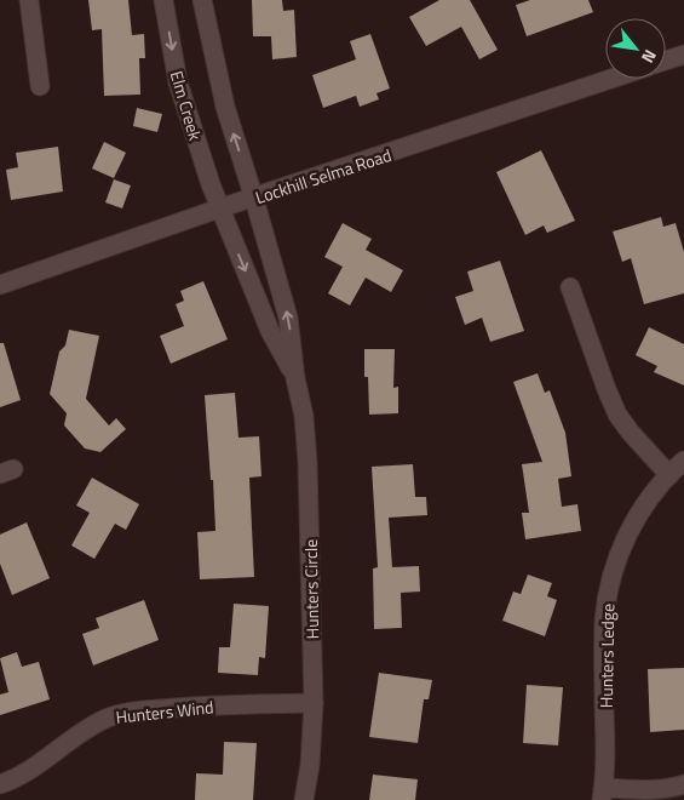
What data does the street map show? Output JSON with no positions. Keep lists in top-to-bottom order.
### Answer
{
  "streets": {
    "street": [
      "Elm Creek",
      "Lockhill Selma Road",
      "Hunters Circle",
      "Hunters Ledge",
      "Hunters Wind"
    ]
  },
  "crossings": [
    ["Elm Creek", "Lockhill Selma Road"],
    ["Elm Creek", "Hunters Circle"],
    ["Lockhill Selma Road", "Hunters Circle"],
    ["Hunters Circle", "Hunters Wind"]
  ],
  "north": "bottom right"
}
